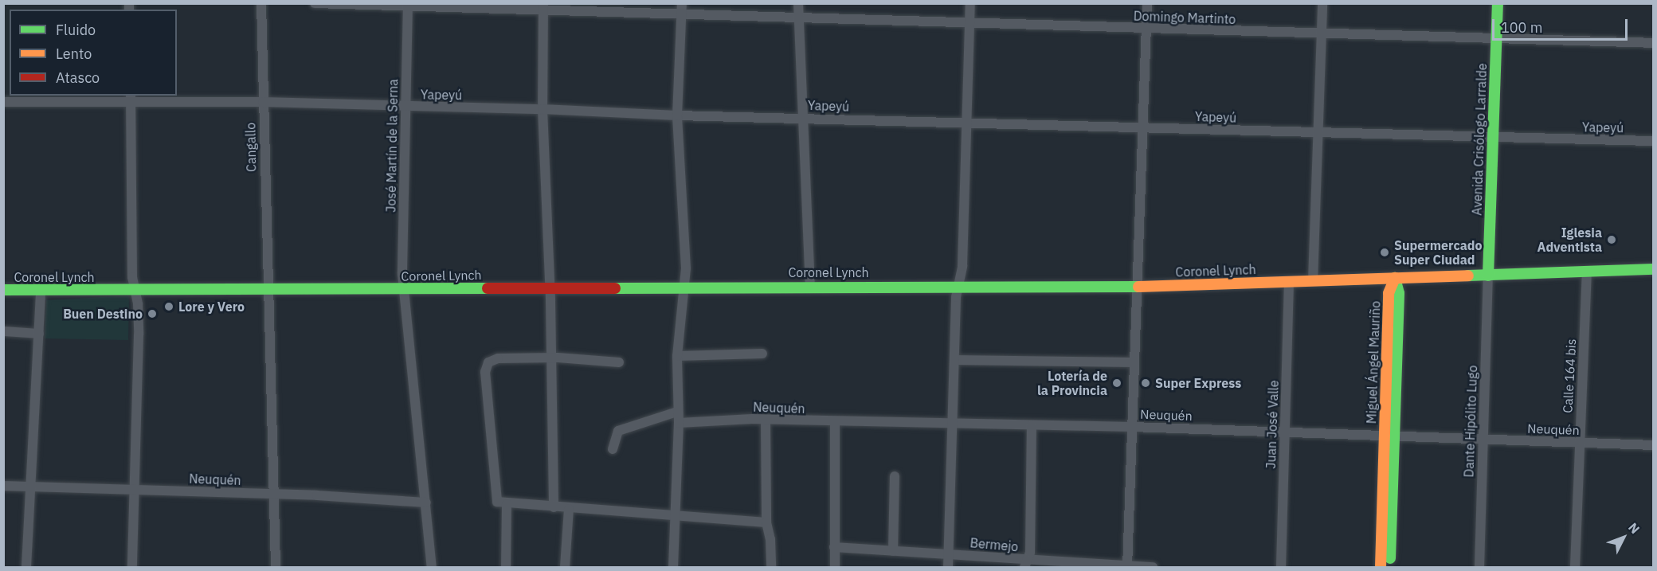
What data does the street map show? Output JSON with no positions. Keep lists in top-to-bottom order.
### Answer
{
  "streets": {
    "main road": ["Avenida Crisólogo Larralde", "Coronel Lynch", "Miguel Ángel Mauriño"],
    "street": [
      "Domingo Martinto",
      "Yapeyú",
      "José Martín de la Serna",
      "Cangallo",
      "Calle 164 bis",
      "Neuquén",
      "Dante Hipólito Lugo",
      "Juan José Valle",
      "Bermejo"
    ]
  },
  "crossings": [
    ["Domingo Martinto", "Avenida Crisólogo Larralde"],
    ["Domingo Martinto", "José Martín de la Serna"],
    ["Yapeyú", "Avenida Crisólogo Larralde"],
    ["Yapeyú", "José Martín de la Serna"],
    ["Yapeyú", "Cangallo"],
    ["Avenida Crisólogo Larralde", "Coronel Lynch"],
    ["Avenida Crisólogo Larralde", "Dante Hipólito Lugo"],
    ["José Martín de la Serna", "Coronel Lynch"],
    ["José Martín de la Serna", "Neuquén"],
    ["Cangallo", "Coronel Lynch"],
    ["Cangallo", "Neuquén"],
    ["Coronel Lynch", "Miguel Ángel Mauriño"],
    ["Coronel Lynch", "Calle 164 bis"],
    ["Coronel Lynch", "Dante Hipólito Lugo"],
    ["Coronel Lynch", "Juan José Valle"],
    ["Miguel Ángel Mauriño", "Neuquén"],
    ["Calle 164 bis", "Neuquén"],
    ["Neuquén", "Dante Hipólito Lugo"],
    ["Neuquén", "Juan José Valle"]
  ],
  "places": [
    "Iglesia Adventista",
    "Supermercado Super Ciudad",
    "Lore y Vero",
    "Buen Destino",
    "Lotería de la Provincia",
    "Super Express"
  ],
  "legend": ["Fluido", "Lento", "Atasco"],
  "scale_bar": "100 m",
  "north": "top right"
}
